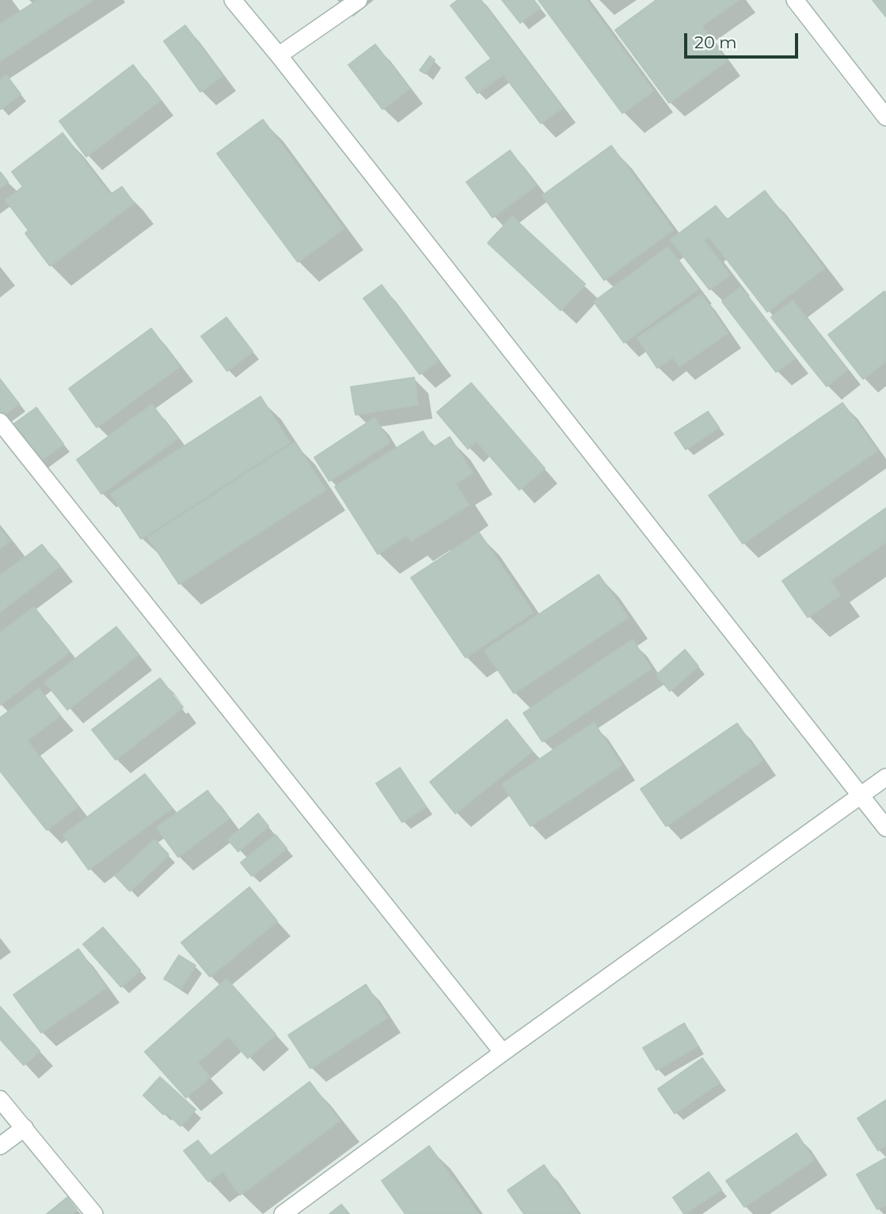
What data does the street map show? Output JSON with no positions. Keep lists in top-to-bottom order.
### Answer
{
  "scale_bar": "20 m"
}
